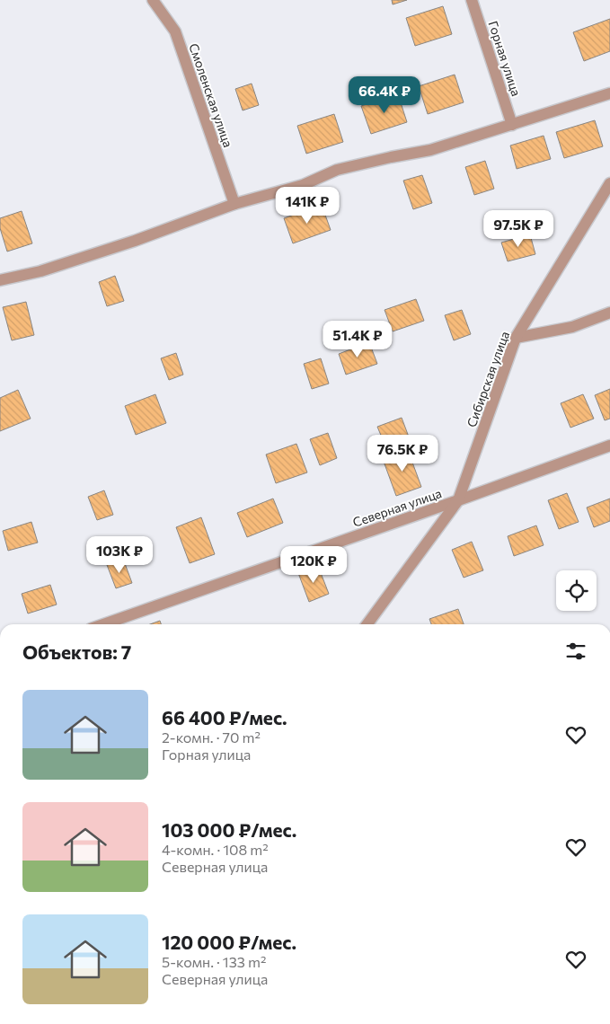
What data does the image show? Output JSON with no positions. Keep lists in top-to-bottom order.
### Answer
{
  "streets": {
    "street": [
      "Горная улица",
      "Смоленская улица",
      "Сибирская улица",
      "Северная улица"
    ]
  },
  "crossings": [
    ["Сибирская улица", "Северная улица"]
  ],
  "page": {
    "price": [
      "66.4K ₽",
      "141K ₽",
      "97.5K ₽",
      "51.4K ₽",
      "76.5K ₽",
      "103K ₽",
      "120K ₽"
    ],
    "heading": "Объектов: 7",
    "list": [
      {
        "name": "66 400 ₽/мес.",
        "note": "2-комн. · 70 m² · Горная улица"
      },
      {
        "name": "103 000 ₽/мес.",
        "note": "4-комн. · 108 m² · Северная улица"
      },
      {
        "name": "120 000 ₽/мес.",
        "note": "5-комн. · 133 m² · Северная улица"
      }
    ]
  }
}
